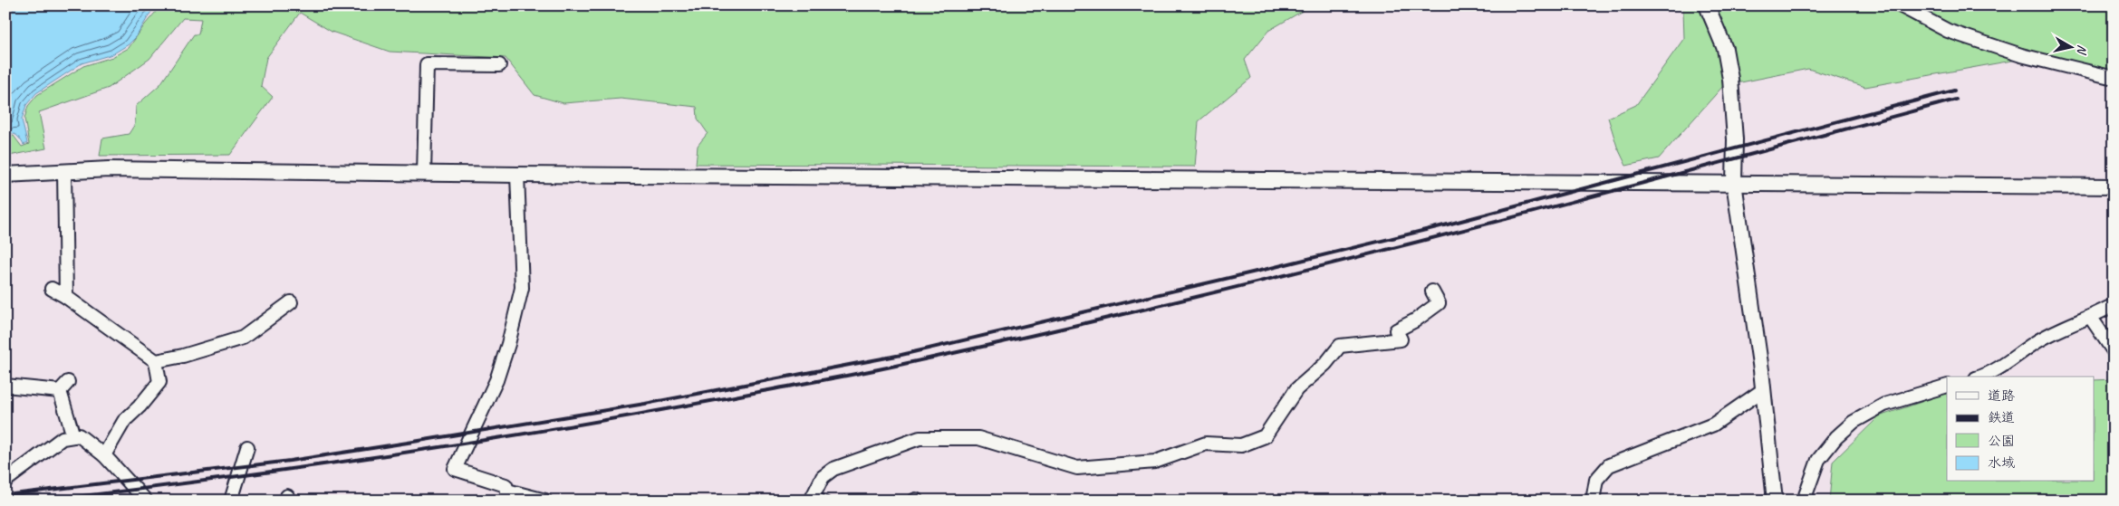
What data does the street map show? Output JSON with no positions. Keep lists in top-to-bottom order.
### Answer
{
  "legend": [
    "道路",
    "鉄道",
    "公園",
    "水域"
  ],
  "north": "right"
}
